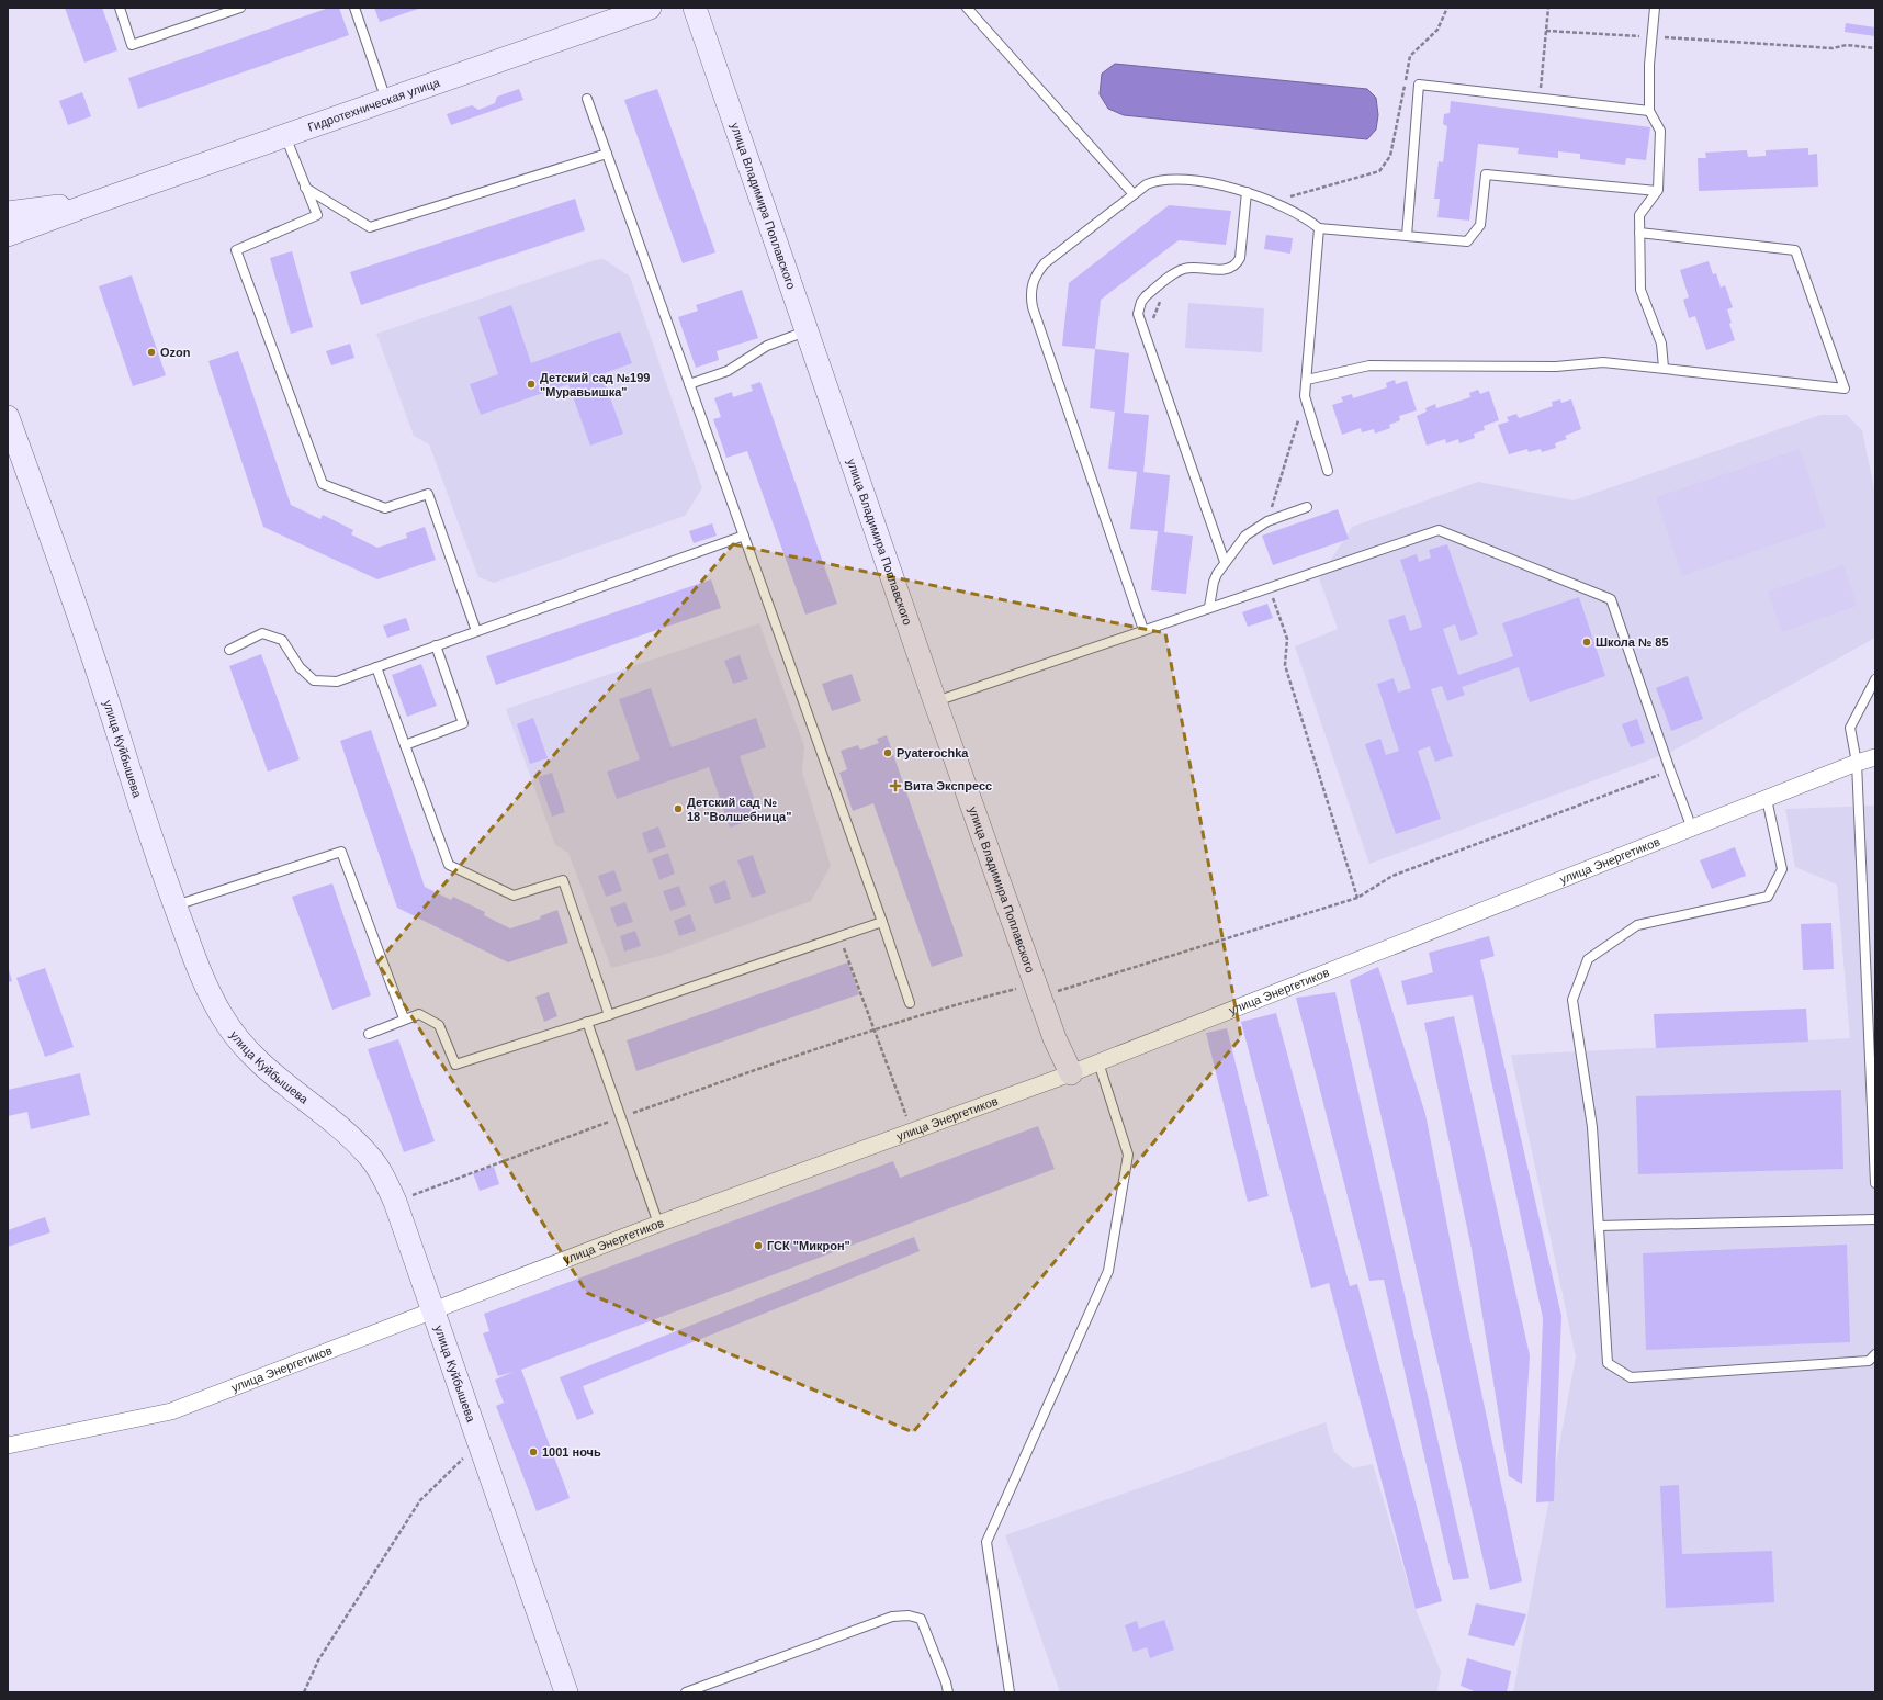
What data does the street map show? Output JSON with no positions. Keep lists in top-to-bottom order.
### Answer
{
  "streets": {
    "main road": ["Гидротехническая улица", "улица Владимира Поплавского", "улица Куйбышева"],
    "street": ["улица Энергетиков"]
  },
  "crossings": [
    ["улица Владимира Поплавского", "улица Энергетиков"],
    ["улица Куйбышева", "улица Энергетиков"]
  ],
  "places": {
    "other": [
      "Ozon",
      "Детский сад №199 \"Муравьишка\"",
      "Школа № 85",
      "Pyaterochka",
      "Детский сад № 18 \"Волшебница\"",
      "ГСК \"Микрон\"",
      "1001 ночь"
    ],
    "health": ["Вита Экспресс"]
  }
}
